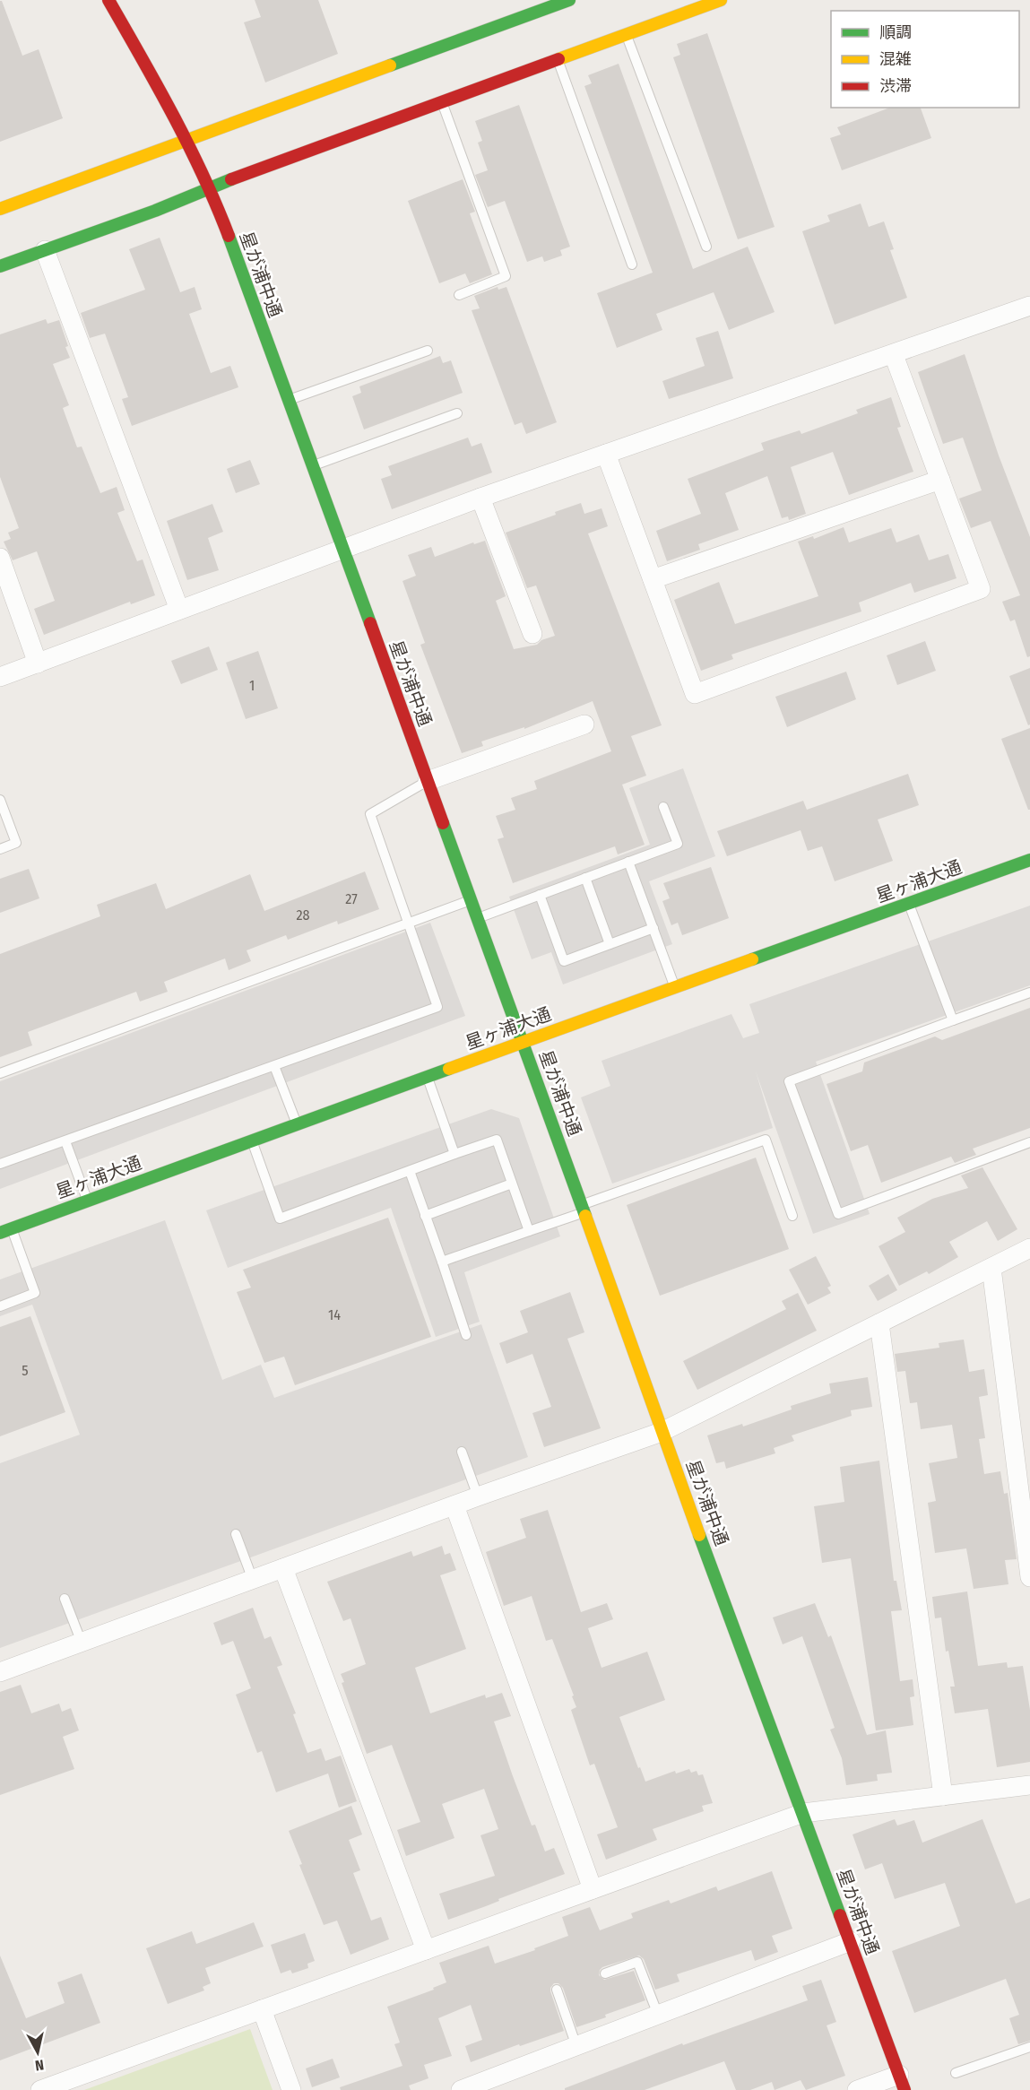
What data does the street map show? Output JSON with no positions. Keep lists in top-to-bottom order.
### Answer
{
  "streets": {
    "main road": ["星が浦中通", "星ヶ浦大通"]
  },
  "crossings": [
    ["星が浦中通", "星ヶ浦大通"]
  ],
  "house_numbers": [
    "1",
    "27",
    "28",
    "14",
    "5"
  ],
  "legend": ["順調", "混雑", "渋滞"],
  "north": "bottom"
}
